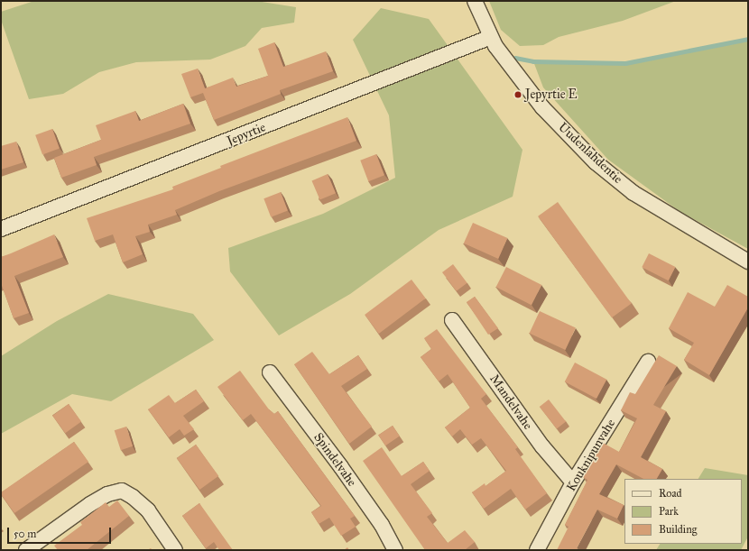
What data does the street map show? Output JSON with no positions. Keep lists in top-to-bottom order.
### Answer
{
  "streets": {
    "street": [
      "Jepyrtie",
      "Uudenlahdentie",
      "Mandelvahe",
      "Kouknipunvahe",
      "Spindelvahe"
    ]
  },
  "crossings": [
    ["Jepyrtie", "Uudenlahdentie"],
    ["Mandelvahe", "Kouknipunvahe"]
  ],
  "places": ["Jepyrtie E"],
  "legend": ["Road", "Park", "Building"],
  "scale_bar": "50 m"
}
